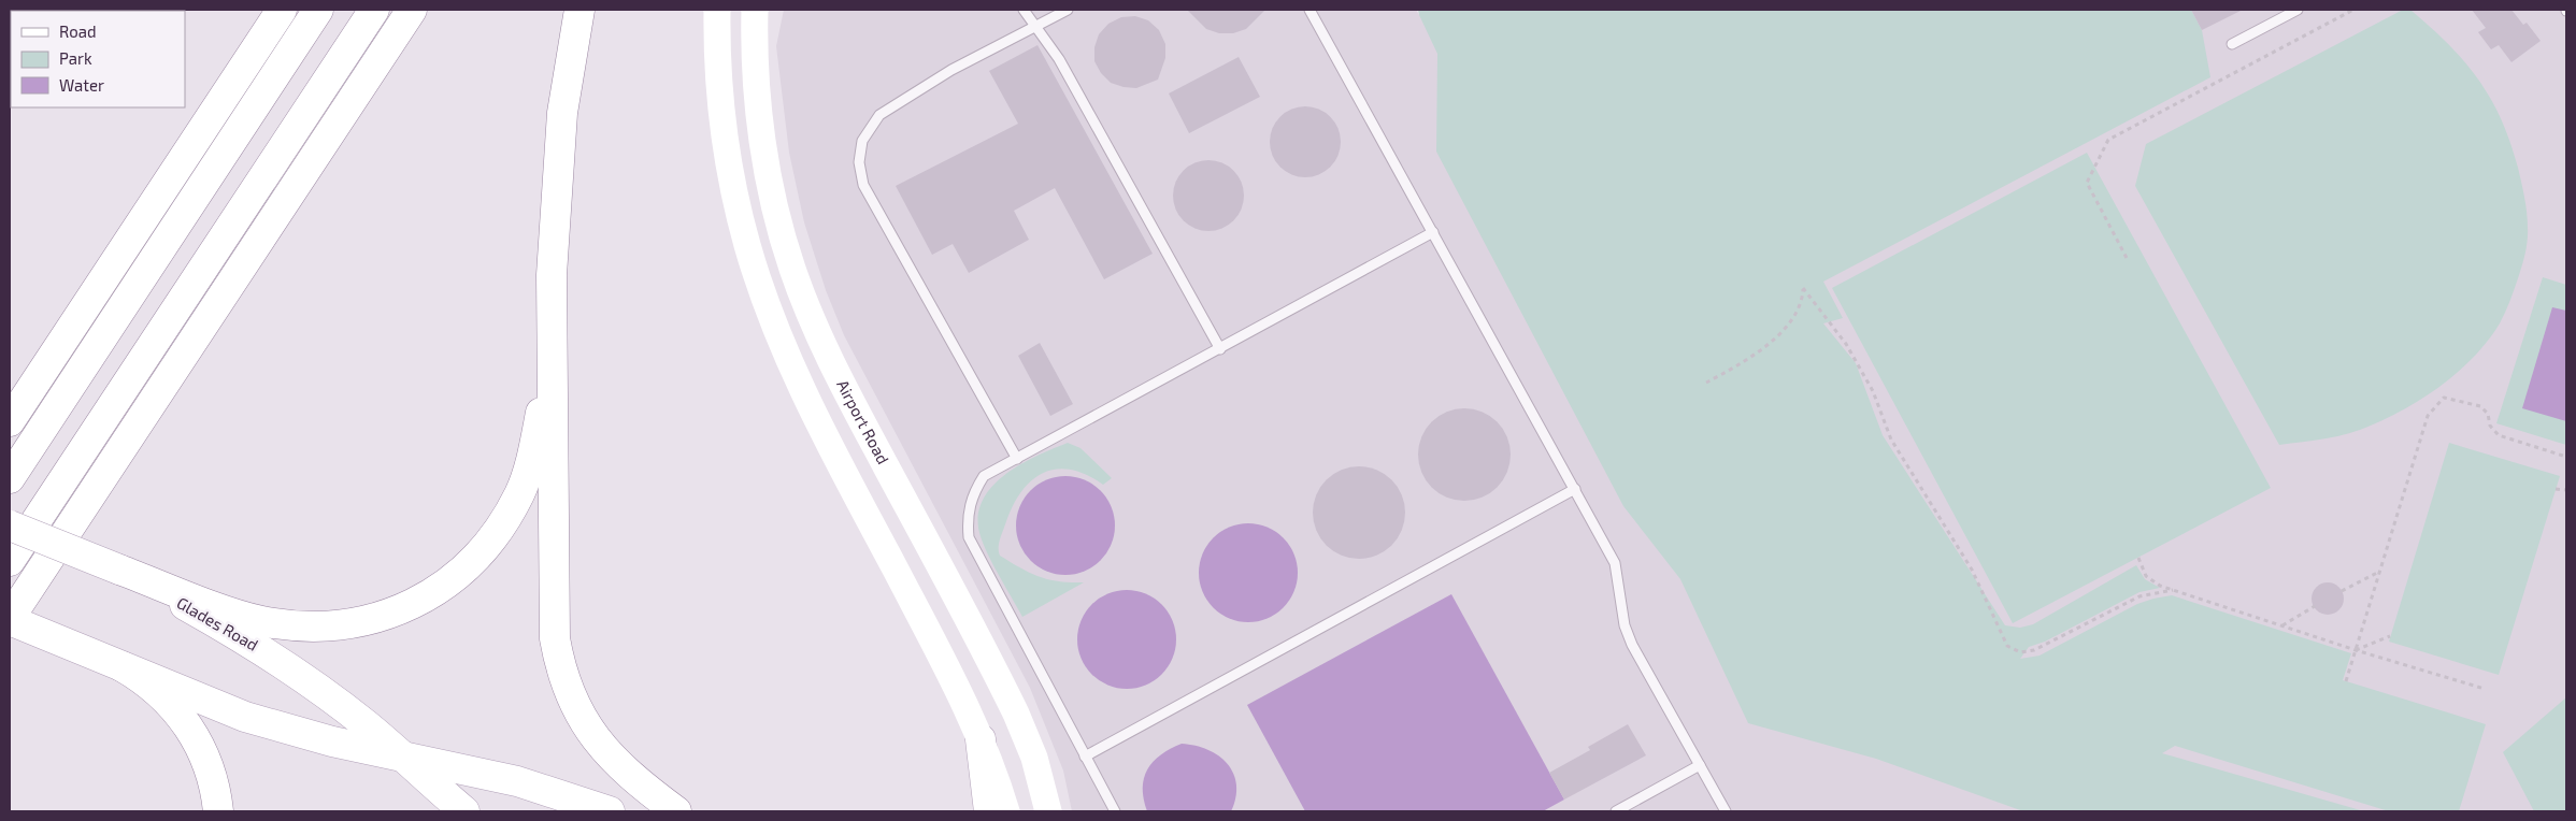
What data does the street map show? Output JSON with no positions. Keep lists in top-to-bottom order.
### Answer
{
  "streets": {
    "main road": ["Glades Road"],
    "street": ["Airport Road"]
  },
  "legend": ["Road", "Park", "Water"]
}
